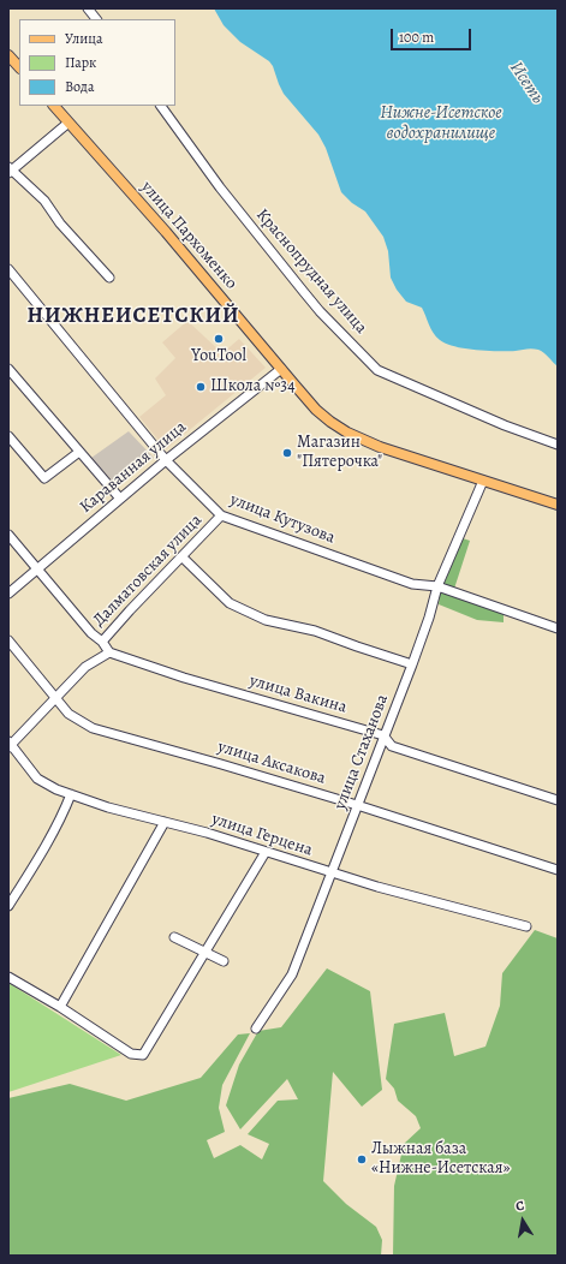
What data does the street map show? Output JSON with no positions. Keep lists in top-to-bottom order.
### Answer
{
  "streets": {
    "main road": ["улица Пархоменко"],
    "street": [
      "Краснопрудная улица",
      "Караванная улица",
      "улица Кутузова",
      "Далматовская улица",
      "улица Вакина",
      "улица Стаханова",
      "улица Аксакова",
      "улица Герцена"
    ]
  },
  "crossings": [
    ["улица Пархоменко", "Караванная улица"],
    ["улица Пархоменко", "улица Стаханова"],
    ["Караванная улица", "улица Кутузова"],
    ["улица Кутузова", "Далматовская улица"],
    ["улица Кутузова", "улица Стаханова"],
    ["Далматовская улица", "улица Вакина"],
    ["Далматовская улица", "улица Аксакова"],
    ["Далматовская улица", "улица Герцена"],
    ["улица Вакина", "улица Стаханова"],
    ["улица Стаханова", "улица Аксакова"],
    ["улица Стаханова", "улица Герцена"]
  ],
  "districts": ["НИЖНЕИСЕТСКИЙ"],
  "water": ["Исеть", "Нижне-Исетское водохранилище"],
  "places": [
    "YouTool",
    "Школа №34",
    "Магазин \"Пятерочка\"",
    "Лыжная база «Нижне-Исетская»"
  ],
  "legend": ["Улица", "Парк", "Вода"],
  "scale_bar": "100 m",
  "north": "top"
}
